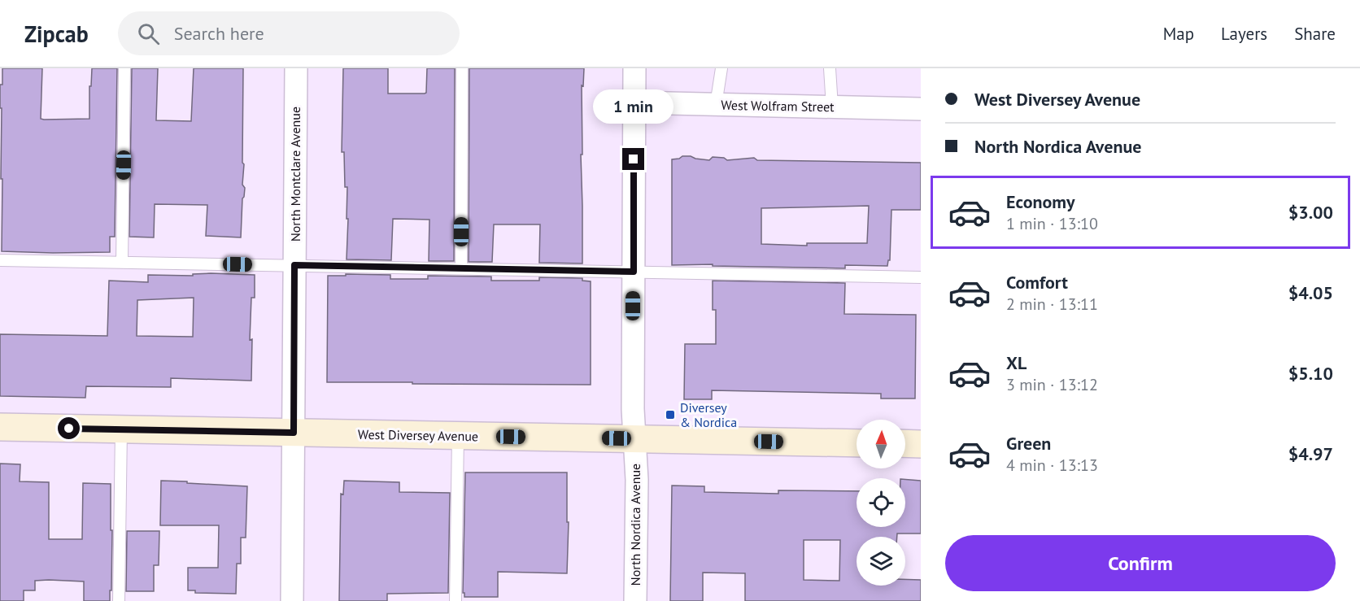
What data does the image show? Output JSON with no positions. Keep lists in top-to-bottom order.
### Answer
{
  "streets": {
    "main road": ["West Diversey Avenue"],
    "street": ["West Wolfram Street", "North Montclare Avenue", "North Nordica Avenue"]
  },
  "crossings": [
    ["West Wolfram Street", "North Nordica Avenue"],
    ["North Montclare Avenue", "West Diversey Avenue"],
    ["West Diversey Avenue", "North Nordica Avenue"]
  ],
  "places": {
    "transit": ["Diversey & Nordica"]
  },
  "north": "top",
  "page": {
    "header": "Zipcab",
    "search": "Search here",
    "nav": ["Map", "Layers", "Share"],
    "banner": ["West Diversey Avenue", "North Nordica Avenue"],
    "bubble": "1 min",
    "list": [
      {
        "name": "Economy",
        "note": "1 min · 13:10",
        "value": "$3.00"
      },
      {
        "name": "Comfort",
        "note": "2 min · 13:11",
        "value": "$4.05"
      },
      {
        "name": "XL",
        "note": "3 min · 13:12",
        "value": "$5.10"
      },
      {
        "name": "Green",
        "note": "4 min · 13:13",
        "value": "$4.97"
      }
    ],
    "buttons": "Confirm"
  }
}
